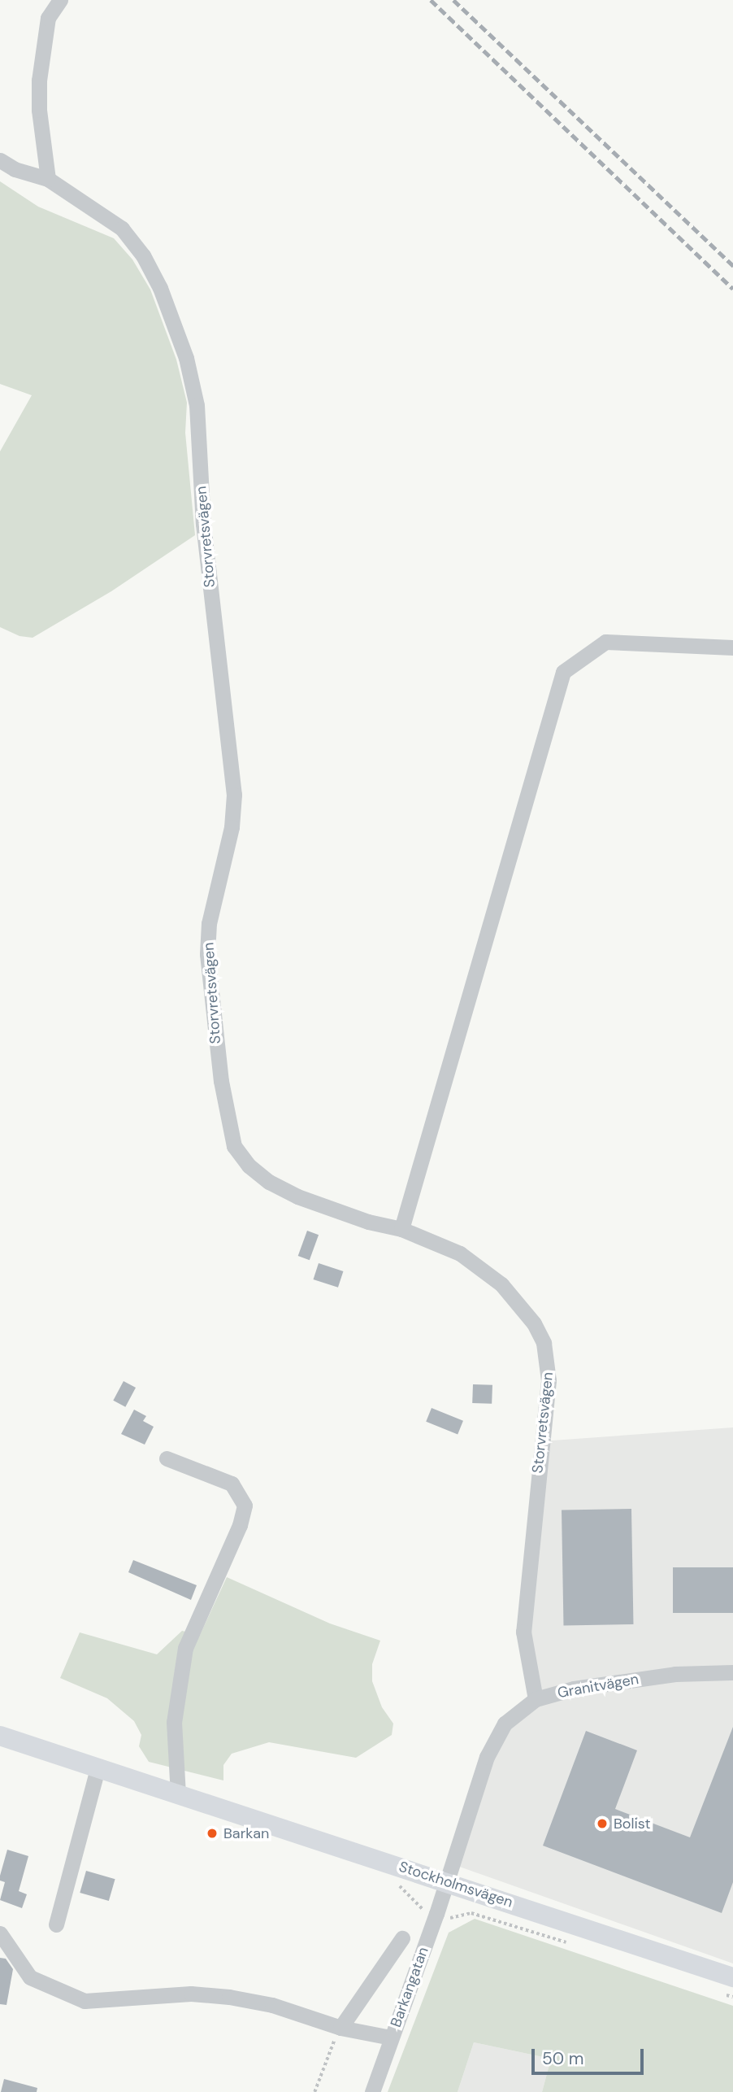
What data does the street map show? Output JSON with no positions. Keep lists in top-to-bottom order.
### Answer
{
  "streets": {
    "main road": ["Stockholmsvägen"],
    "street": ["Storvretsvägen", "Granitvägen", "Barkangatan"]
  },
  "crossings": [
    ["Storvretsvägen", "Granitvägen"],
    ["Granitvägen", "Stockholmsvägen"],
    ["Granitvägen", "Barkangatan"],
    ["Stockholmsvägen", "Barkangatan"]
  ],
  "places": ["Bolist", "Barkan"],
  "scale_bar": "50 m"
}
